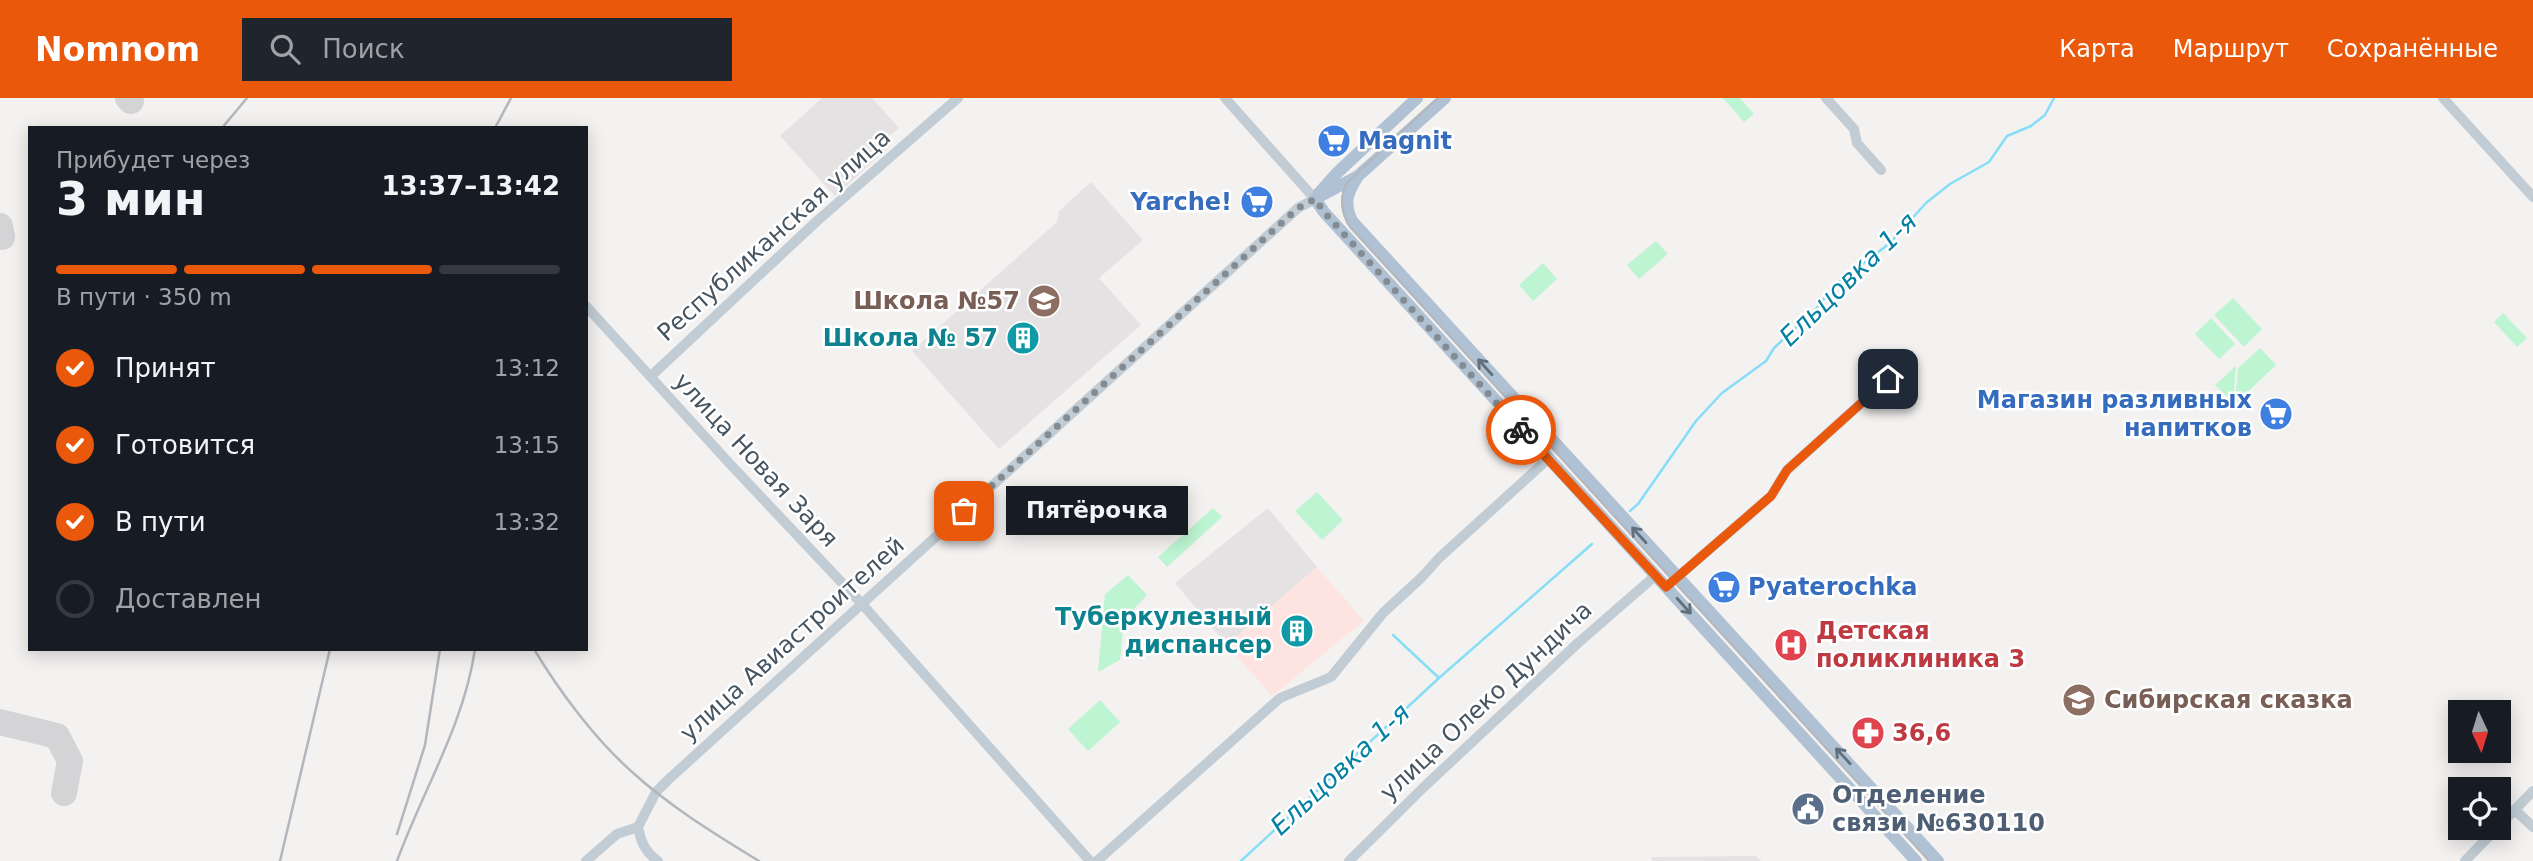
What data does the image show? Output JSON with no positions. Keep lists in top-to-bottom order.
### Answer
{
  "streets": {
    "main road": ["улица Авиастроителей"],
    "street": ["Республиканская улица", "улица Новая Заря", "улица Олеко Дундича"]
  },
  "crossings": [
    ["Республиканская улица", "улица Новая Заря"],
    ["улица Новая Заря", "улица Авиастроителей"]
  ],
  "water": ["Ельцовка 1-я"],
  "places": {
    "supermarket": [
      "Magnit",
      "Yarche!",
      "Магазин разливных напитков",
      "Pyaterochka"
    ],
    "school or university": ["Школа №57", "Сибирская сказка"],
    "building": ["Школа № 57", "Туберкулезный диспансер"],
    "other": ["Пятёрочка"],
    "hospital": ["Детская поликлиника 3"],
    "pharmacy": ["36,6"],
    "public building": ["Отделение связи №630110"]
  },
  "north": "bottom",
  "page": {
    "header": "Nomnom",
    "search": "Поиск",
    "nav": ["Карта", "Маршрут", "Сохранённые"],
    "heading": ["3 мин", "Прибудет через", "13:37–13:42"],
    "bar": "В пути · 350 m",
    "list": [
      ["Принят", "13:12"],
      ["Готовится", "13:15"],
      ["В пути", "13:32"],
      "Доставлен"
    ],
    "bubble": "Пятёрочка"
  }
}
